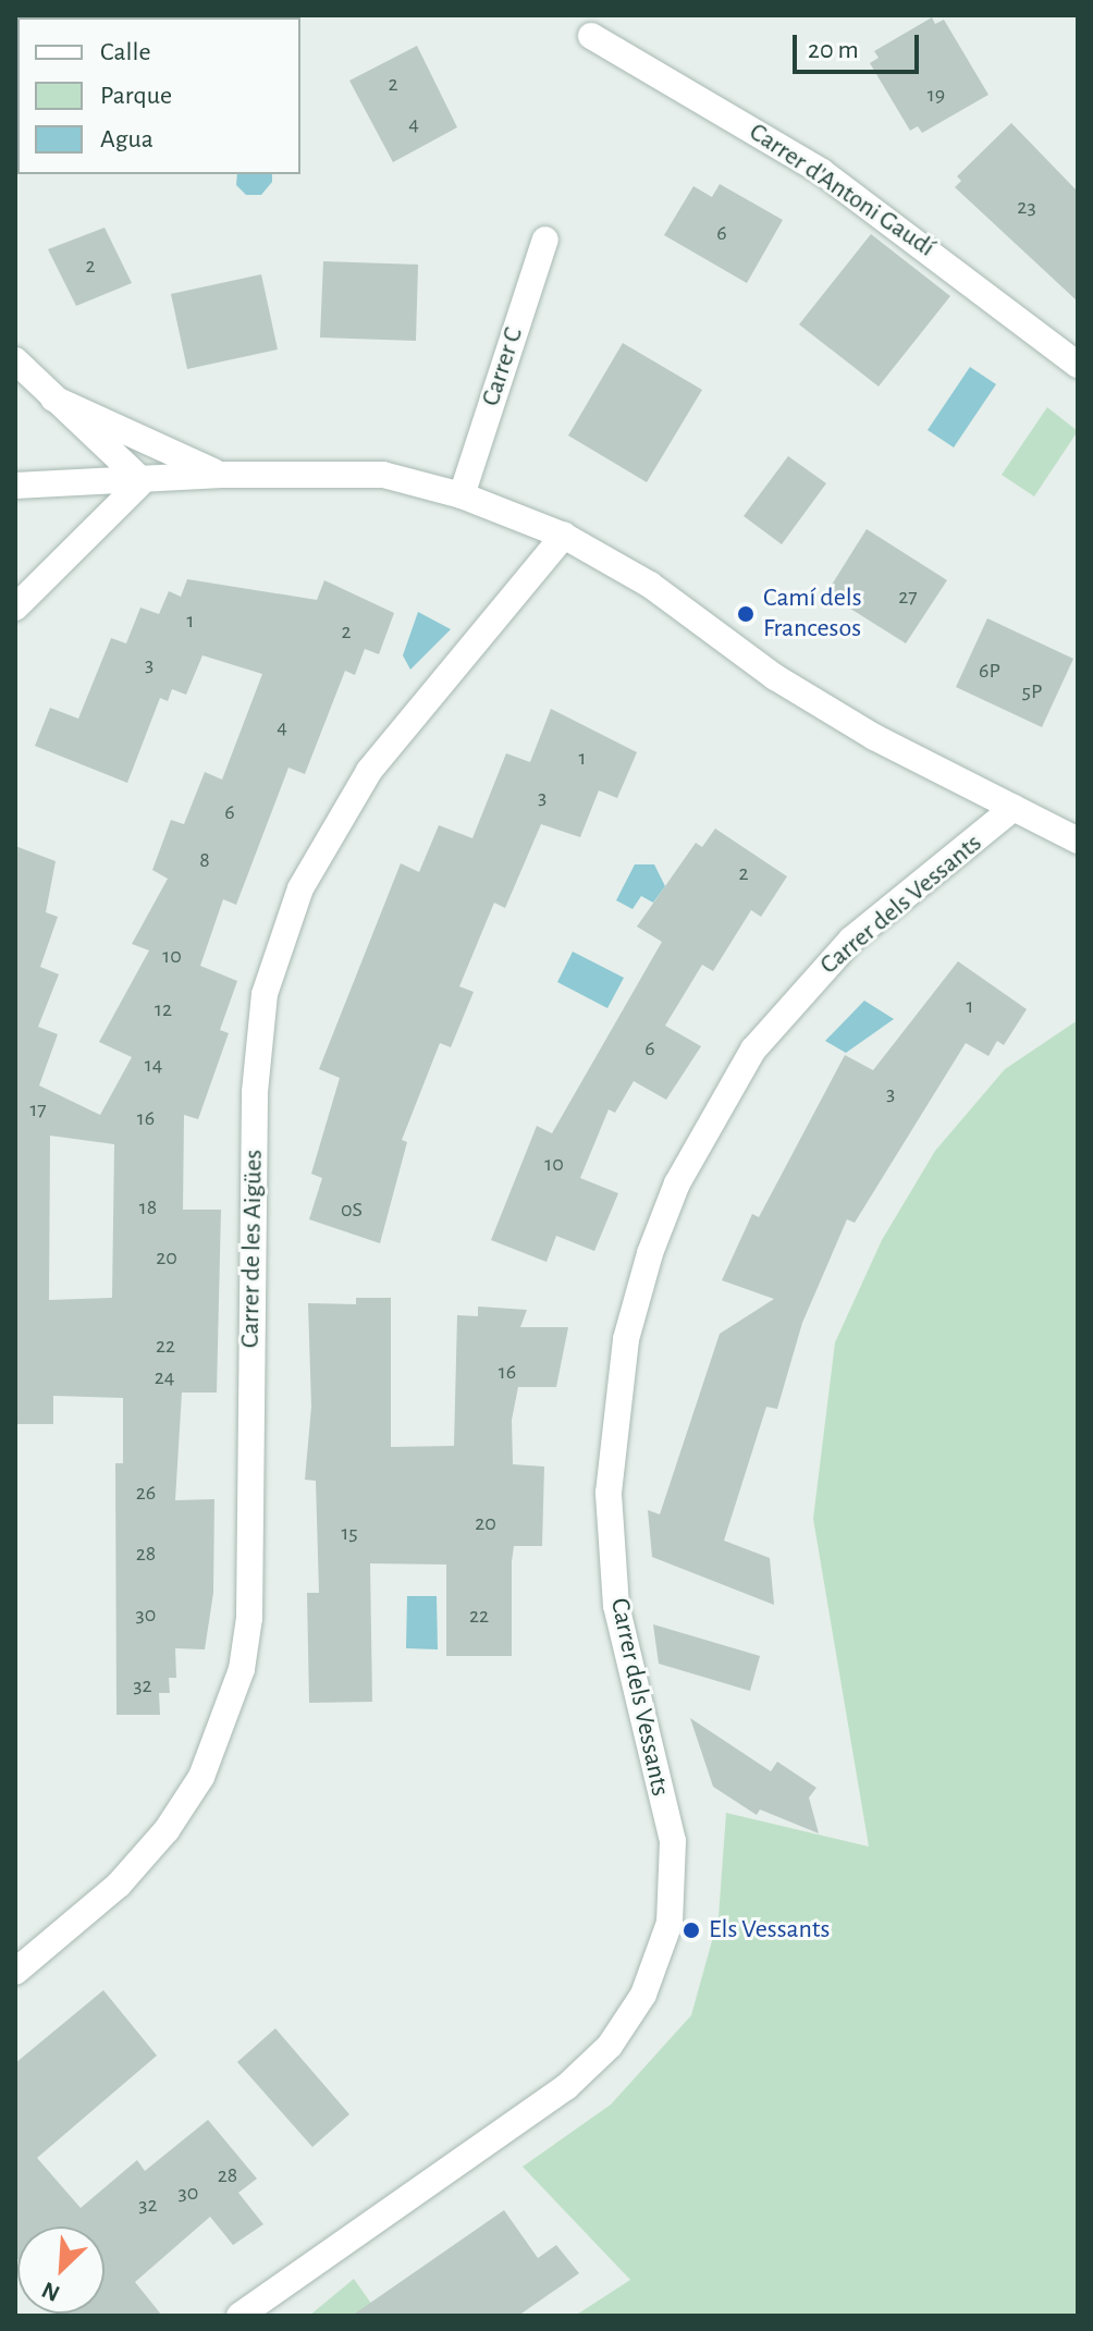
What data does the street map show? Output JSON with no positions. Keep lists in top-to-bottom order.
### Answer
{
  "streets": {
    "street": [
      "Carrer d'Antoni Gaudí",
      "Carrer C",
      "Carrer dels Vessants",
      "Carrer de les Aigües"
    ]
  },
  "places": ["Camí dels Francesos", "Els Vessants"],
  "house_numbers": [
    "2",
    "19",
    "4",
    "23",
    "6",
    "2",
    "27",
    "1",
    "2",
    "3",
    "6P",
    "5P",
    "4",
    "1",
    "3",
    "6",
    "8",
    "2",
    "10",
    "1",
    "12",
    "6",
    "14",
    "3",
    "17",
    "16",
    "10",
    "18",
    "0S",
    "20",
    "22",
    "16",
    "24",
    "26",
    "20",
    "15",
    "28",
    "30",
    "22",
    "32",
    "28",
    "30",
    "32"
  ],
  "legend": ["Calle", "Parque", "Agua"],
  "scale_bar": "20 m",
  "north": "bottom left"
}
